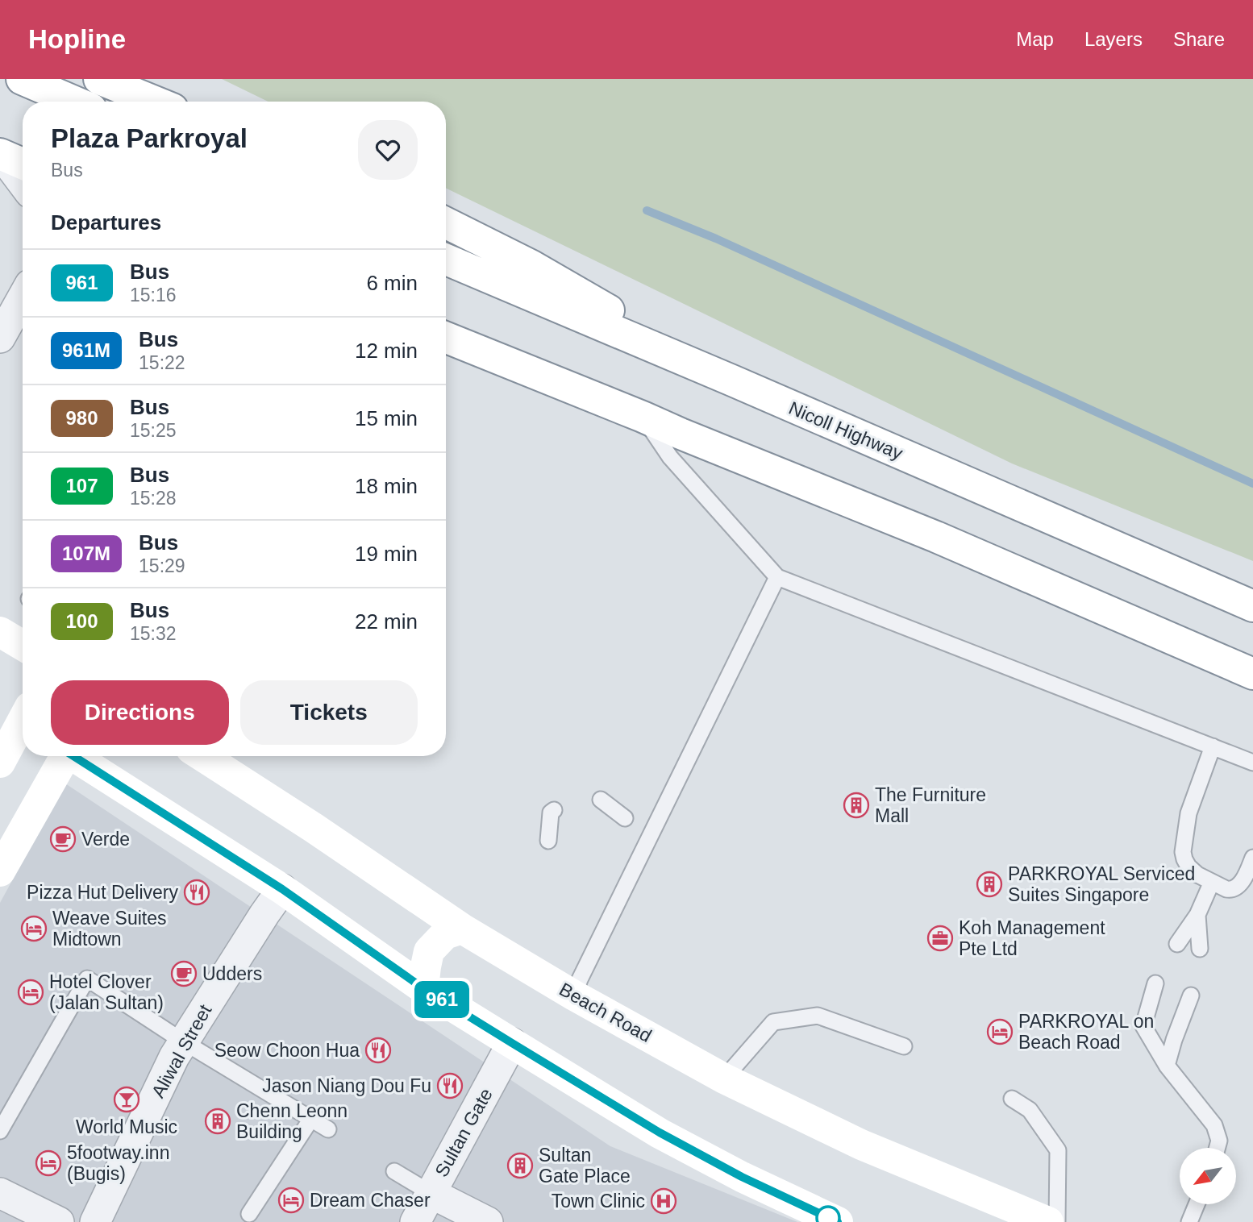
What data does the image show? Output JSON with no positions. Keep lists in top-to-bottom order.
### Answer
{
  "streets": {
    "main road": ["Nicoll Highway", "Beach Road"],
    "street": ["Aliwal Street", "Sultan Gate"]
  },
  "places": {
    "building": [
      "The Furniture Mall",
      "PARKROYAL Serviced Suites Singapore",
      "Chenn Leonn Building",
      "Sultan Gate Place"
    ],
    "cafe": ["Verde", "Udders"],
    "restaurant": ["Pizza Hut Delivery", "Seow Choon Hua", "Jason Niang Dou Fu"],
    "hotel": [
      "Weave Suites Midtown",
      "Hotel Clover (Jalan Sultan)",
      "PARKROYAL on Beach Road",
      "5footway.inn (Bugis)",
      "Dream Chaser"
    ],
    "office": ["Koh Management Pte Ltd"],
    "bar": ["World Music"],
    "hospital": ["Town Clinic"]
  },
  "lines": ["bus line 961"],
  "north": "bottom left",
  "page": {
    "header": "Hopline",
    "nav": ["Map", "Layers", "Share"],
    "on_map": "961",
    "heading": [
      ["Plaza Parkroyal", "Bus"],
      "Departures"
    ],
    "list": [
      {
        "mark": "961",
        "name": "Bus",
        "note": "15:16",
        "value": "6 min"
      },
      {
        "mark": "961M",
        "name": "Bus",
        "note": "15:22",
        "value": "12 min"
      },
      {
        "mark": "980",
        "name": "Bus",
        "note": "15:25",
        "value": "15 min"
      },
      {
        "mark": "107",
        "name": "Bus",
        "note": "15:28",
        "value": "18 min"
      },
      {
        "mark": "107M",
        "name": "Bus",
        "note": "15:29",
        "value": "19 min"
      },
      {
        "mark": "100",
        "name": "Bus",
        "note": "15:32",
        "value": "22 min"
      }
    ],
    "buttons": ["Directions", "Tickets"]
  }
}
